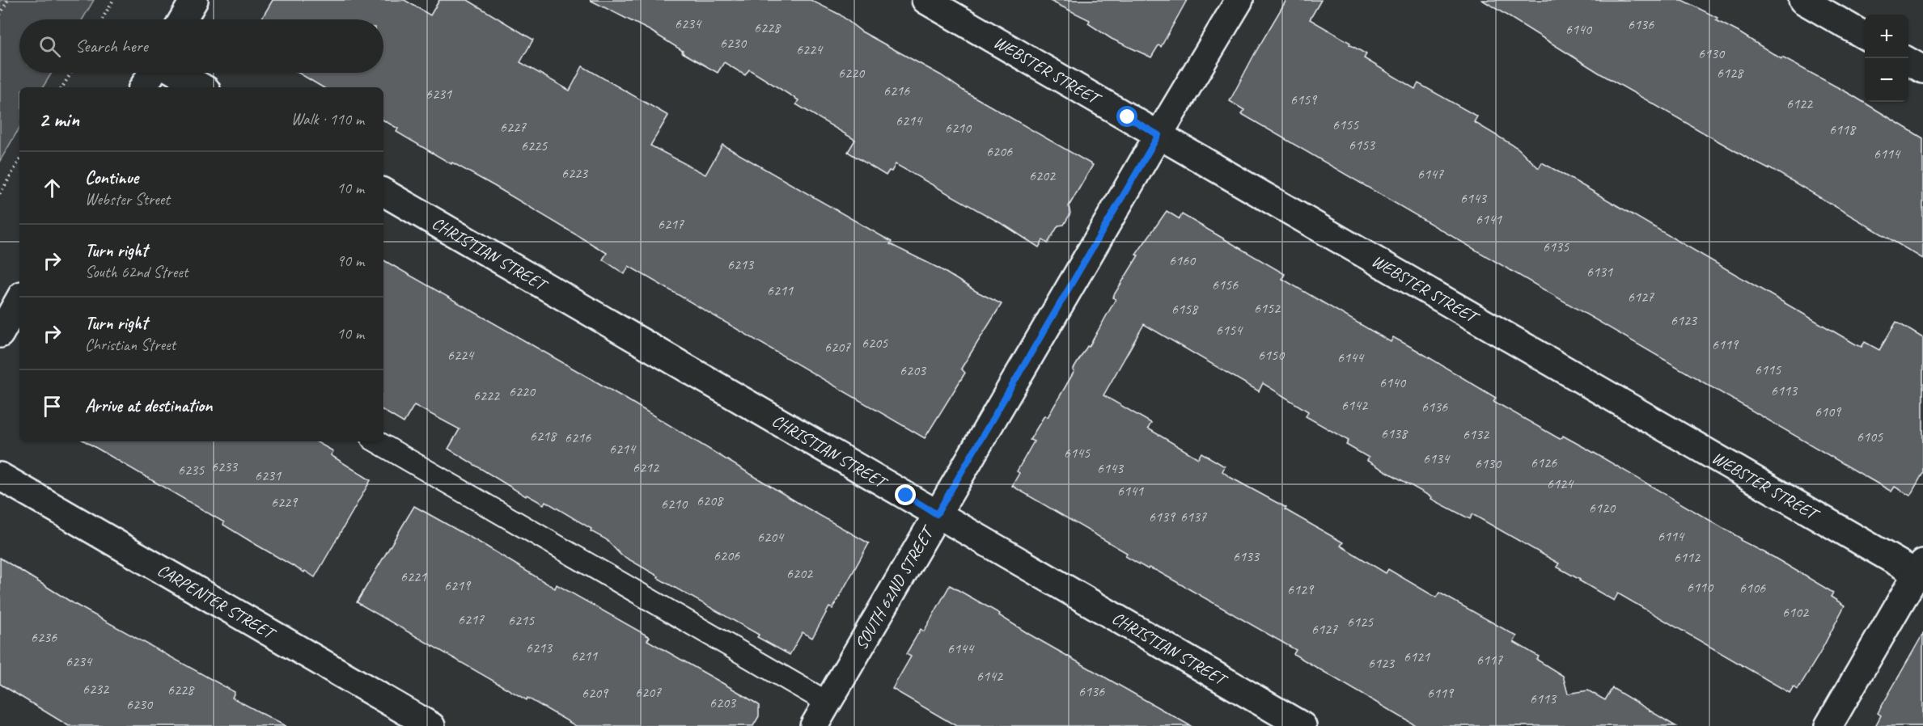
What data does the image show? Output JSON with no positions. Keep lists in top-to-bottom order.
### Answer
{
  "streets": {
    "street": [
      "WEBSTER STREET",
      "CHRISTIAN STREET",
      "SOUTH 62ND STREET",
      "CARPENTER STREET"
    ]
  },
  "crossings": [
    ["WEBSTER STREET", "SOUTH 62ND STREET"],
    ["CHRISTIAN STREET", "SOUTH 62ND STREET"]
  ],
  "house_numbers": [
    "6234",
    "6136",
    "6228",
    "6140",
    "6230",
    "6224",
    "6130",
    "6220",
    "6128",
    "6216",
    "6231",
    "6159",
    "6122",
    "6214",
    "6155",
    "6227",
    "6210",
    "6118",
    "6153",
    "6225",
    "6206",
    "6114",
    "6223",
    "6147",
    "6202",
    "6143",
    "6141",
    "6217",
    "6135",
    "6160",
    "6213",
    "6131",
    "6156",
    "6211",
    "6127",
    "6152",
    "6158",
    "6123",
    "6154",
    "6205",
    "6119",
    "6207",
    "6224",
    "6150",
    "6144",
    "6115",
    "6203",
    "6140",
    "6113",
    "6220",
    "6222",
    "6142",
    "6136",
    "6109",
    "6138",
    "6132",
    "6218",
    "6105",
    "6216",
    "6214",
    "6145",
    "6134",
    "6126",
    "6130",
    "6233",
    "6212",
    "6143",
    "6235",
    "6231",
    "6124",
    "6141",
    "6208",
    "6229",
    "6210",
    "6120",
    "6139",
    "6137",
    "6114",
    "6204",
    "6206",
    "6133",
    "6112",
    "6202",
    "6221",
    "6219",
    "6110",
    "6106",
    "6129",
    "6102",
    "6217",
    "6215",
    "6125",
    "6127",
    "6236",
    "6213",
    "6144",
    "6211",
    "6121",
    "6117",
    "6234",
    "6123",
    "6142",
    "6232",
    "6228",
    "6136",
    "6207",
    "6209",
    "6119",
    "6113",
    "6203",
    "6230"
  ],
  "page": {
    "map_buttons": ["+", "−"],
    "search": "Search here",
    "heading": ["2 min", "Walk · 110 m"],
    "list": [
      ["Continue", "Webster Street", "10 m"],
      ["Turn right", "South 62nd Street", "90 m"],
      ["Turn right", "Christian Street", "10 m"],
      "Arrive at destination"
    ]
  }
}
